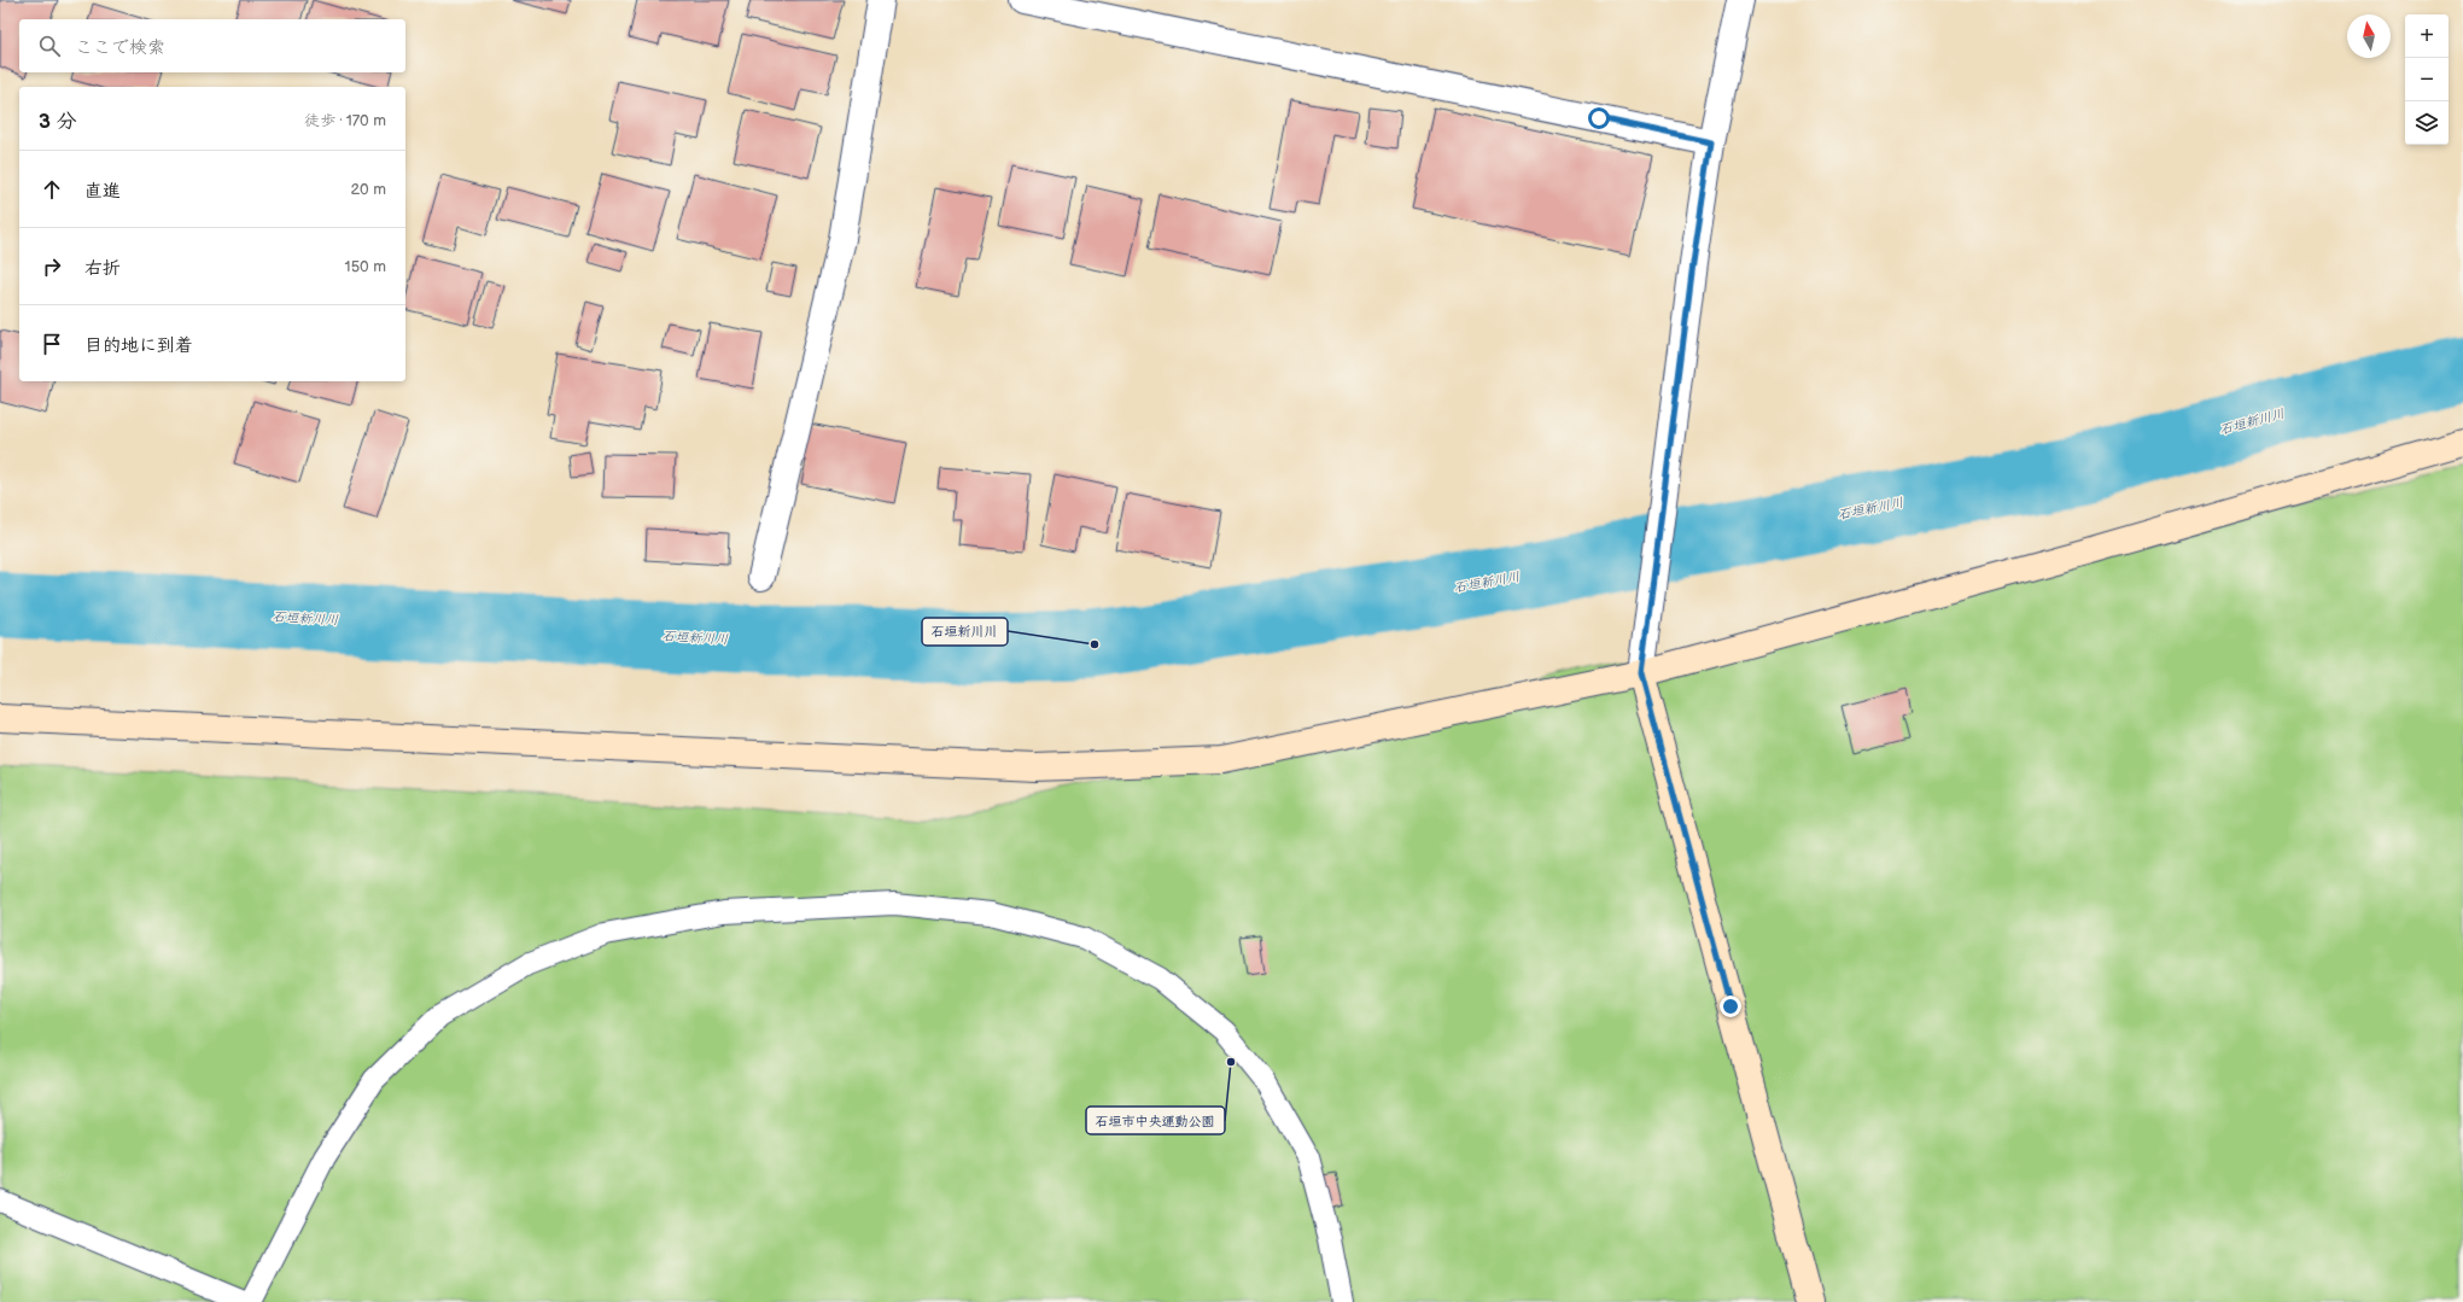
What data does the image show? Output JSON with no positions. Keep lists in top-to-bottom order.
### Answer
{
  "water": ["石垣新川川"],
  "places": ["石垣新川川", "石垣市中央運動公園"],
  "north": "top",
  "page": {
    "map_buttons": ["+", "−"],
    "search": "ここで検索",
    "heading": ["3 分", "徒歩 · 170 m"],
    "list": [
      ["直進", "20 m"],
      ["右折", "150 m"],
      "目的地に到着"
    ]
  }
}
